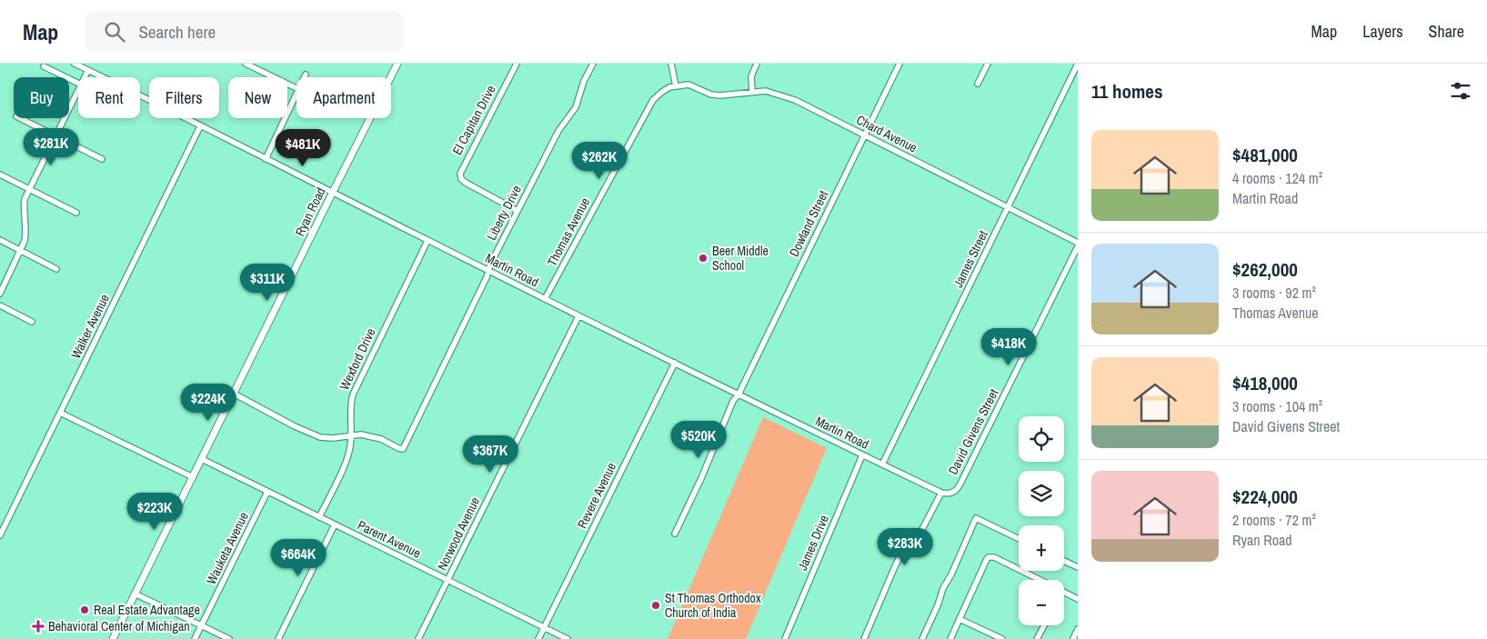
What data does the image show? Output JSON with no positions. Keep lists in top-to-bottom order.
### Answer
{
  "streets": {
    "main road": ["Ryan Road"],
    "street": [
      "El Capitan Drive",
      "Chard Avenue",
      "Liberty Drive",
      "Dowland Street",
      "Thomas Avenue",
      "James Street",
      "Martin Road",
      "Walker Avenue",
      "Wexford Drive",
      "David Givens Street",
      "Revere Avenue",
      "Norwood Avenue",
      "Parent Avenue",
      "James Drive",
      "Wauketa Avenue"
    ]
  },
  "crossings": [
    ["El Capitan Drive", "Liberty Drive"],
    ["Chard Avenue", "Dowland Street"],
    ["Chard Avenue", "Thomas Avenue"],
    ["Chard Avenue", "James Street"],
    ["Ryan Road", "Martin Road"],
    ["Ryan Road", "Parent Avenue"],
    ["Liberty Drive", "Martin Road"],
    ["Liberty Drive", "Wexford Drive"],
    ["Dowland Street", "Martin Road"],
    ["Thomas Avenue", "Martin Road"],
    ["James Street", "Martin Road"],
    ["Martin Road", "Walker Avenue"],
    ["Martin Road", "Wexford Drive"],
    ["Martin Road", "David Givens Street"],
    ["Martin Road", "Revere Avenue"],
    ["Martin Road", "Norwood Avenue"],
    ["Martin Road", "James Drive"],
    ["Wexford Drive", "Parent Avenue"],
    ["Revere Avenue", "Parent Avenue"],
    ["Norwood Avenue", "Parent Avenue"],
    ["Parent Avenue", "Wauketa Avenue"]
  ],
  "places": {
    "other": ["Beer Middle School", "St Thomas Orthodox Church of India", "Real Estate Advantage"],
    "health": ["Behavioral Center of Michigan"]
  },
  "page": {
    "header": "Map",
    "search": "Search here",
    "nav": ["Map", "Layers", "Share"],
    "heading": "11 homes",
    "chip": [
      "Buy",
      "Rent",
      "Filters",
      "New",
      "Apartment"
    ],
    "list": [
      {
        "name": "$481,000",
        "note": "4 rooms · 124 m² · Martin Road"
      },
      {
        "name": "$262,000",
        "note": "3 rooms · 92 m² · Thomas Avenue"
      },
      {
        "name": "$418,000",
        "note": "3 rooms · 104 m² · David Givens Street"
      },
      {
        "name": "$224,000",
        "note": "2 rooms · 72 m² · Ryan Road"
      }
    ],
    "price": [
      "$281K",
      "$481K",
      "$262K",
      "$311K",
      "$418K",
      "$224K",
      "$520K",
      "$367K",
      "$223K",
      "$283K",
      "$664K"
    ],
    "map_buttons": ["+", "−"]
  }
}
